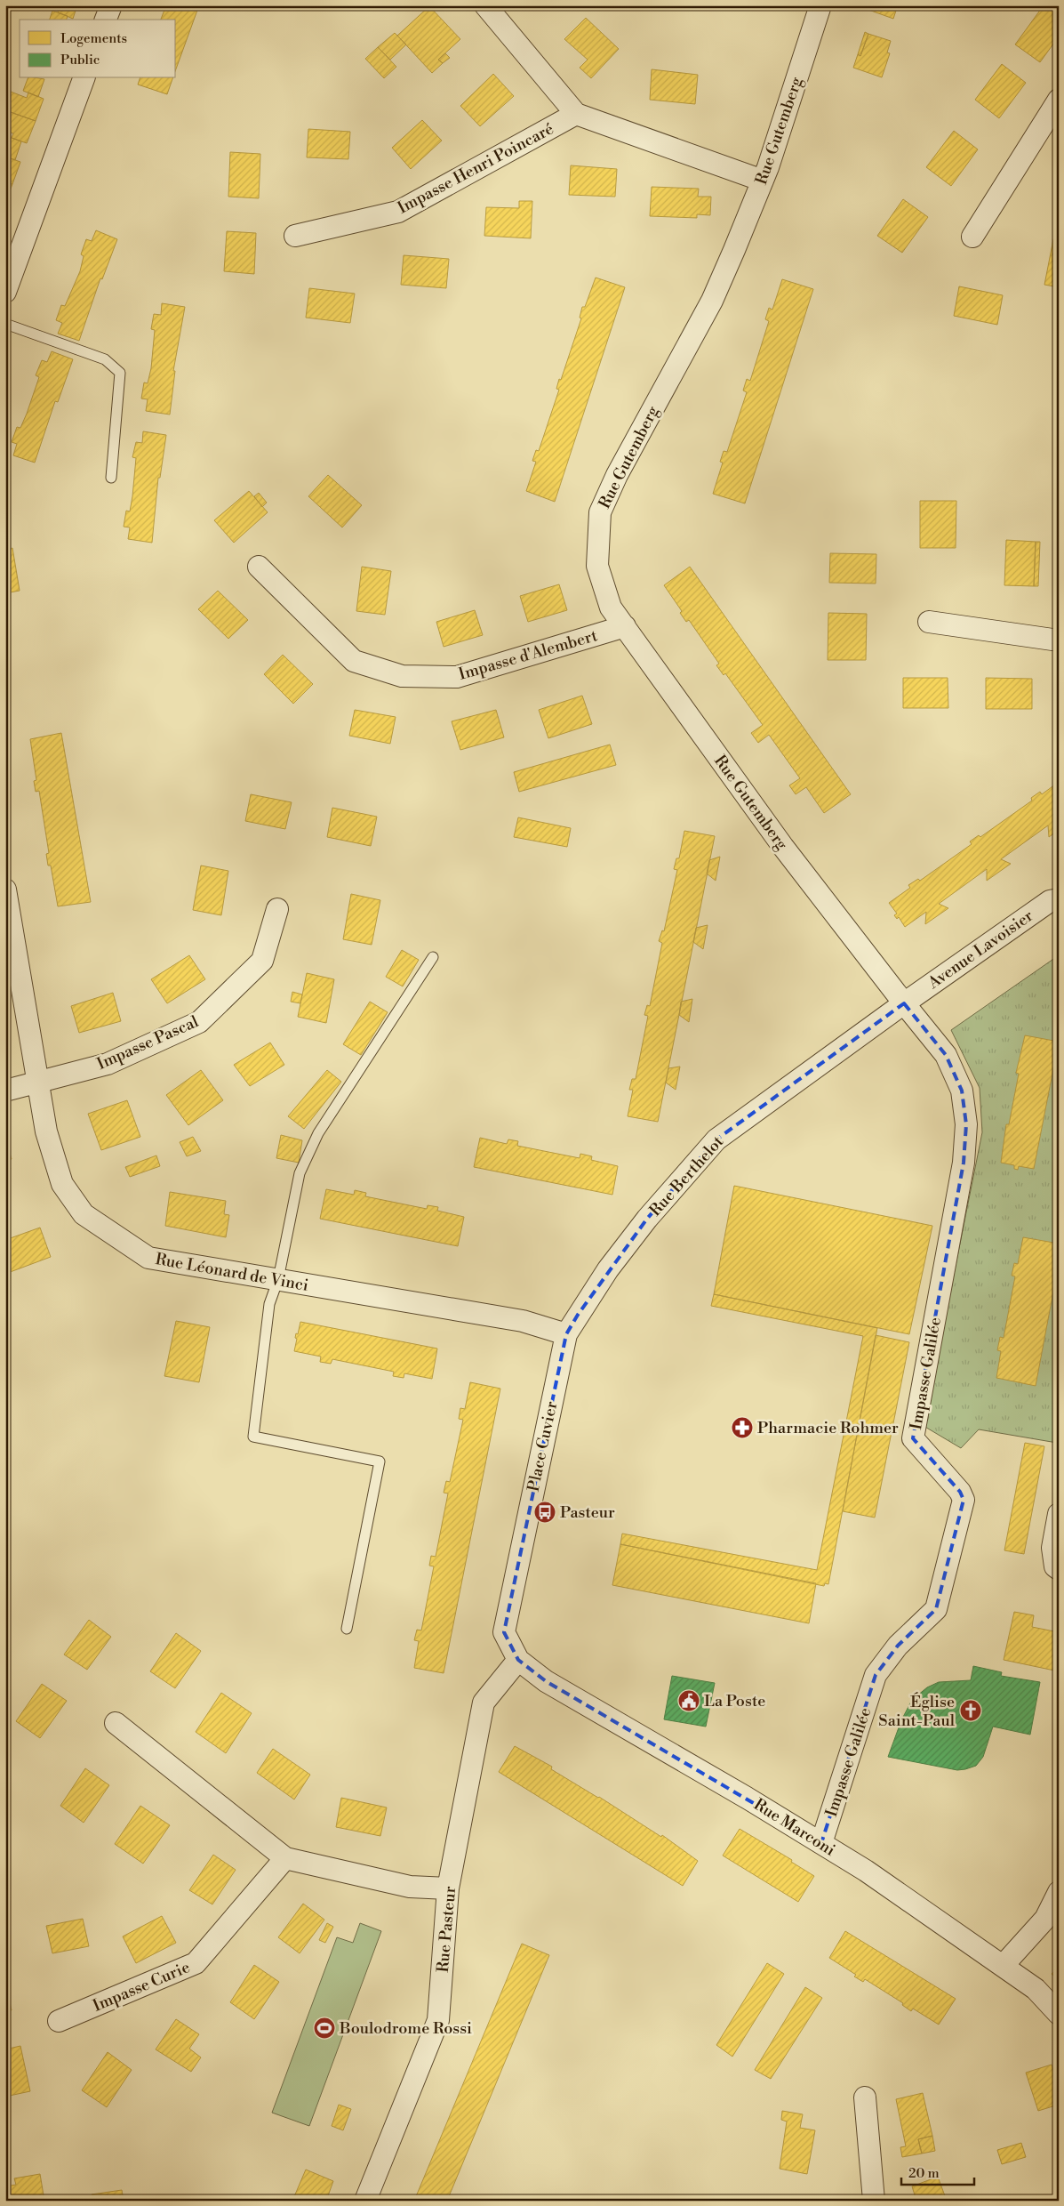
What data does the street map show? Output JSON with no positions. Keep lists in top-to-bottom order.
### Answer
{
  "streets": {
    "street": [
      "Rue Gutemberg",
      "Impasse Henri Poincaré",
      "Impasse d'Alembert",
      "Avenue Lavoisier",
      "Impasse Pascal",
      "Rue Berthelot",
      "Rue Léonard de Vinci",
      "Impasse Galilée",
      "Place Cuvier",
      "Rue Marconi",
      "Rue Pasteur",
      "Impasse Curie"
    ]
  },
  "crossings": [
    ["Rue Gutemberg", "Impasse d'Alembert"],
    ["Rue Gutemberg", "Avenue Lavoisier"],
    ["Rue Gutemberg", "Rue Berthelot"],
    ["Rue Gutemberg", "Impasse Galilée"],
    ["Avenue Lavoisier", "Rue Berthelot"],
    ["Avenue Lavoisier", "Impasse Galilée"],
    ["Impasse Pascal", "Rue Léonard de Vinci"],
    ["Rue Berthelot", "Rue Léonard de Vinci"],
    ["Rue Berthelot", "Impasse Galilée"],
    ["Rue Berthelot", "Place Cuvier"],
    ["Rue Léonard de Vinci", "Place Cuvier"],
    ["Impasse Galilée", "Rue Marconi"],
    ["Place Cuvier", "Rue Marconi"],
    ["Place Cuvier", "Rue Pasteur"],
    ["Rue Marconi", "Rue Pasteur"]
  ],
  "places": {
    "pharmacy": ["Pharmacie Rohmer"],
    "bus stop": ["Pasteur"],
    "public building": ["La Poste"],
    "church": ["Église Saint-Paul"],
    "sports": ["Boulodrome Rossi"]
  },
  "legend": ["Logements", "Public"],
  "scale_bar": "20 m"
}
